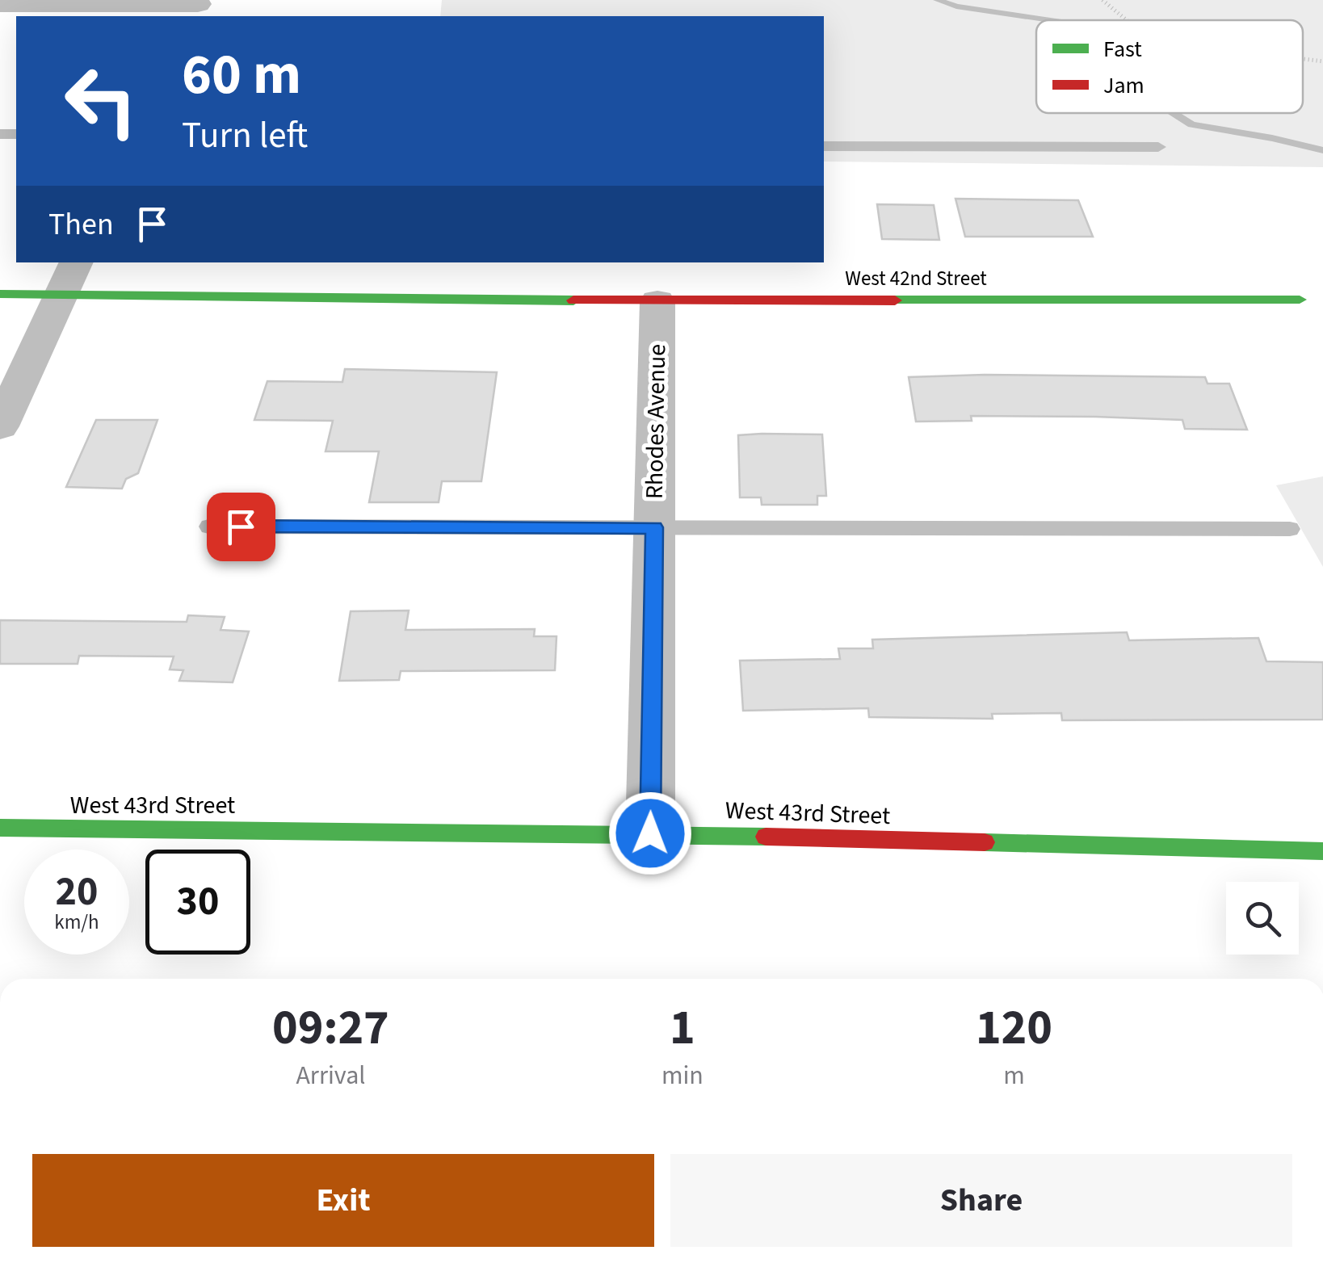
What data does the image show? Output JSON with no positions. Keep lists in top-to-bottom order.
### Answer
{
  "streets": {
    "street": ["West 42nd Street", "Rhodes Avenue", "West 43rd Street"]
  },
  "crossings": [
    ["West 42nd Street", "Rhodes Avenue"],
    ["Rhodes Avenue", "West 43rd Street"]
  ],
  "legend": ["Fast", "Jam"],
  "page": {
    "turn": ["60 m", "Turn left"],
    "then": "Then",
    "speed": "20 km/h",
    "limit": "30",
    "eta": [
      "09:27",
      "Arrival",
      "1",
      "min",
      "120",
      "m"
    ],
    "buttons": ["Exit", "Share"]
  }
}
